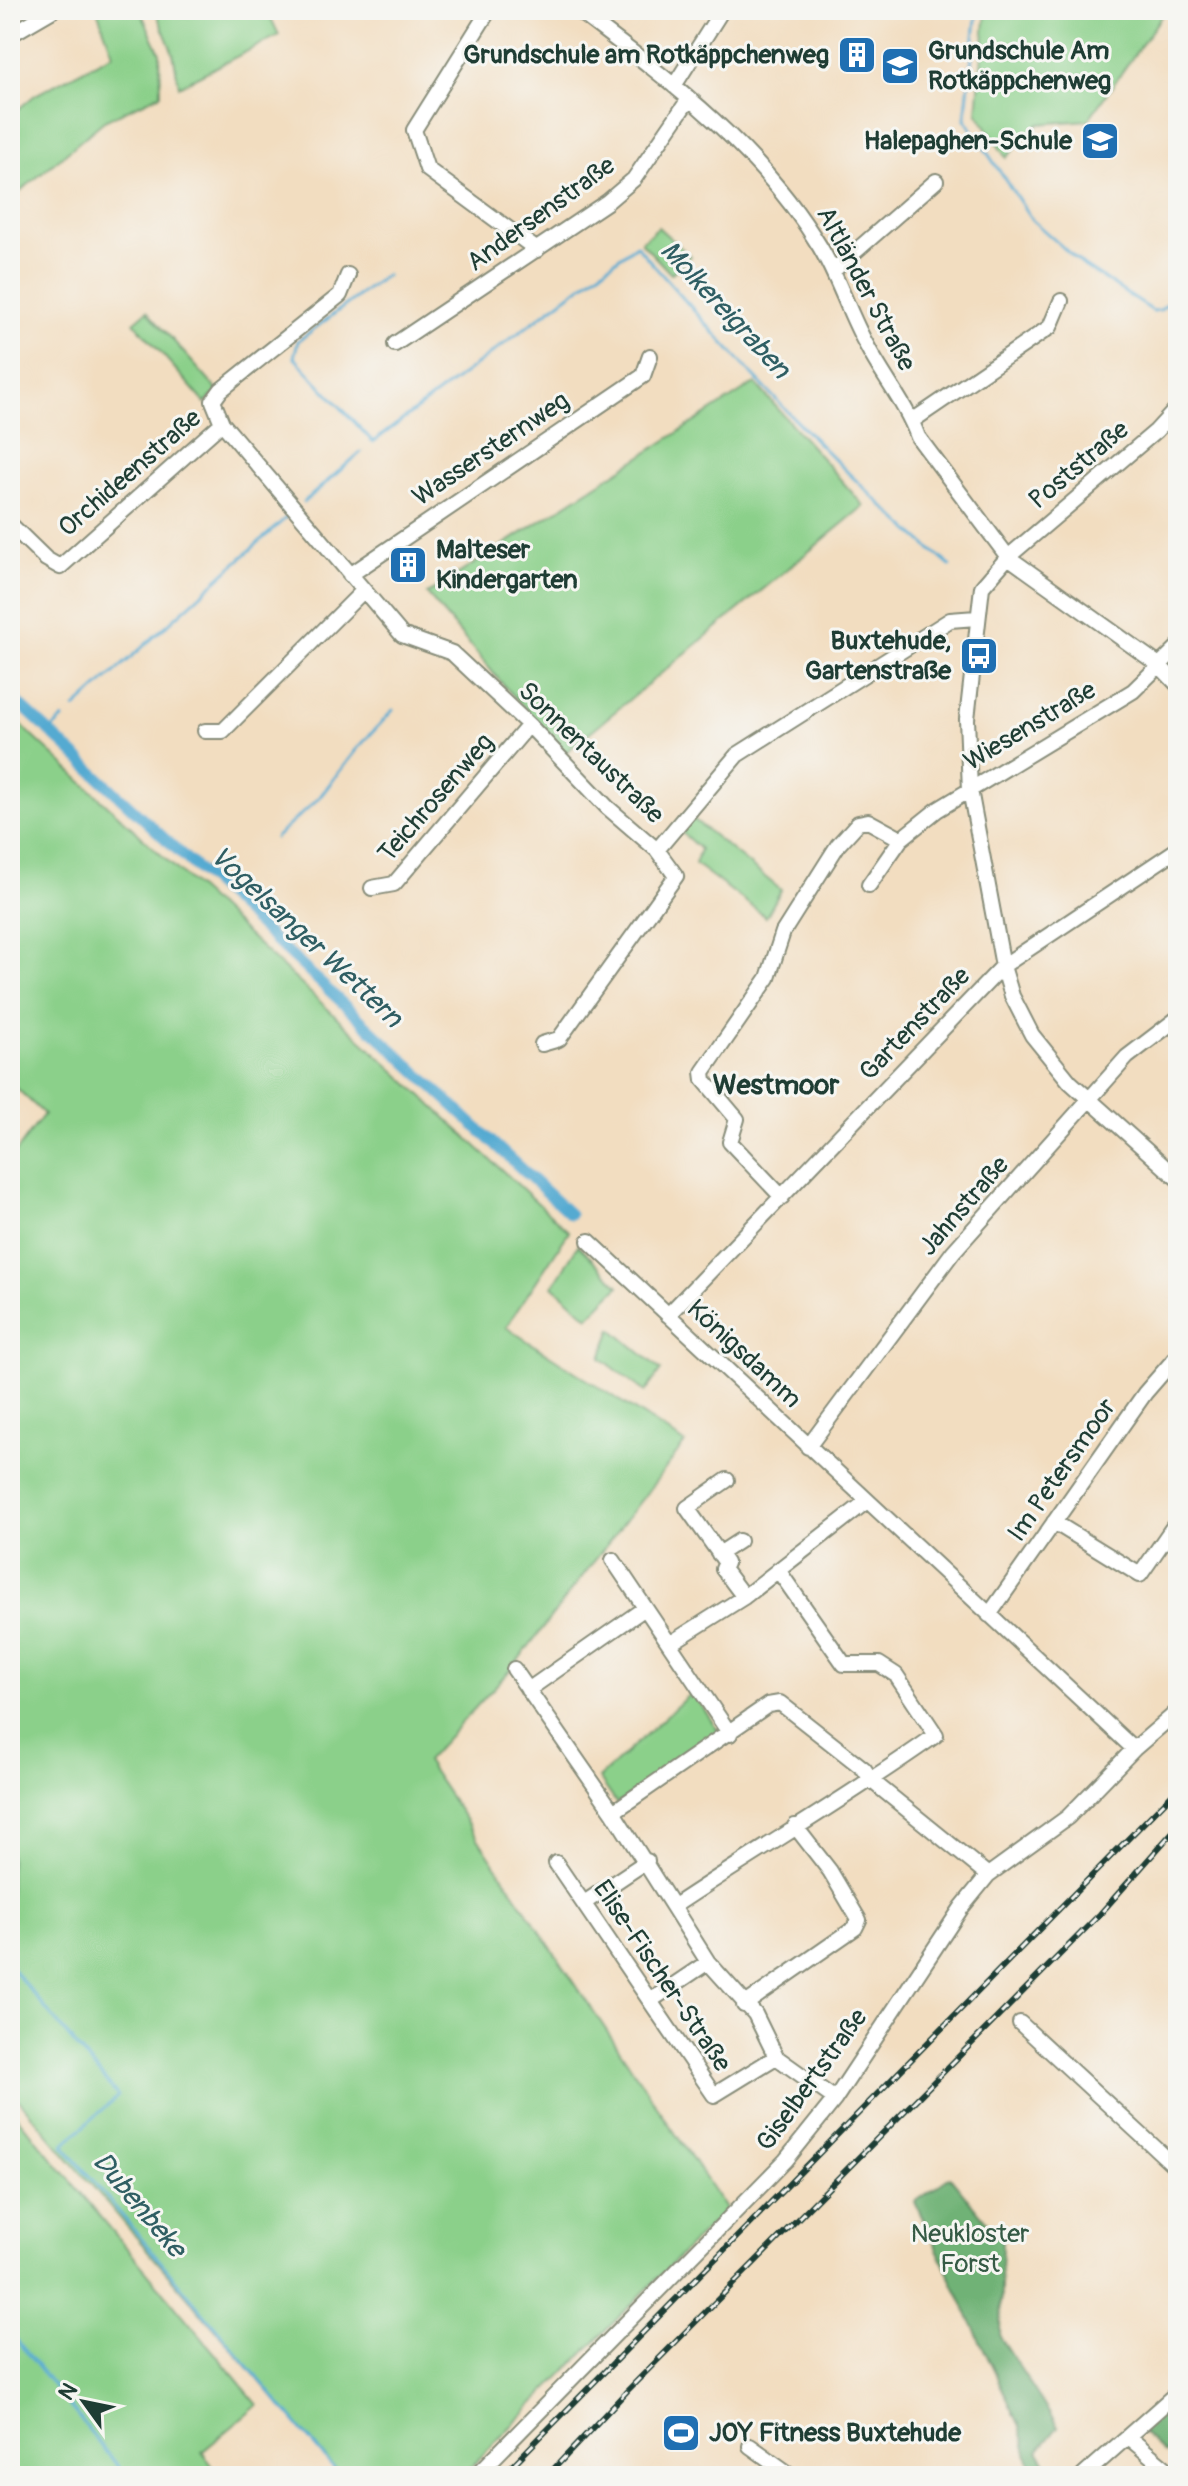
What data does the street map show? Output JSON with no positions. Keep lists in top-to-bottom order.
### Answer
{
  "streets": {
    "street": [
      "Andersenstraße",
      "Altländer Straße",
      "Wassersternweg",
      "Poststraße",
      "Orchideenstraße",
      "Wiesenstraße",
      "Sonnentaustraße",
      "Teichrosenweg",
      "Gartenstraße",
      "Jahnstraße",
      "Königsdamm",
      "Im Petersmoor",
      "Elise-Fischer-Straße",
      "Giselbertstraße"
    ]
  },
  "crossings": [
    ["Andersenstraße", "Altländer Straße"],
    ["Altländer Straße", "Poststraße"],
    ["Altländer Straße", "Wiesenstraße"],
    ["Altländer Straße", "Gartenstraße"],
    ["Wassersternweg", "Orchideenstraße"],
    ["Poststraße", "Gartenstraße"],
    ["Orchideenstraße", "Sonnentaustraße"],
    ["Wiesenstraße", "Gartenstraße"],
    ["Sonnentaustraße", "Teichrosenweg"],
    ["Sonnentaustraße", "Gartenstraße"],
    ["Gartenstraße", "Königsdamm"],
    ["Jahnstraße", "Königsdamm"],
    ["Königsdamm", "Im Petersmoor"],
    ["Königsdamm", "Giselbertstraße"]
  ],
  "districts": ["Westmoor"],
  "water": ["Molkereigraben", "Vogelsanger Wettern", "Dubenbeke"],
  "parks": ["Neukloster Forst"],
  "places": {
    "building": ["Grundschule am Rotkäppchenweg", "Malteser Kindergarten"],
    "school or university": ["Grundschule Am Rotkäppchenweg", "Halepaghen-Schule"],
    "bus stop": ["Buxtehude, Gartenstraße"],
    "sports": ["JOY Fitness Buxtehude"]
  },
  "north": "top left"
}
